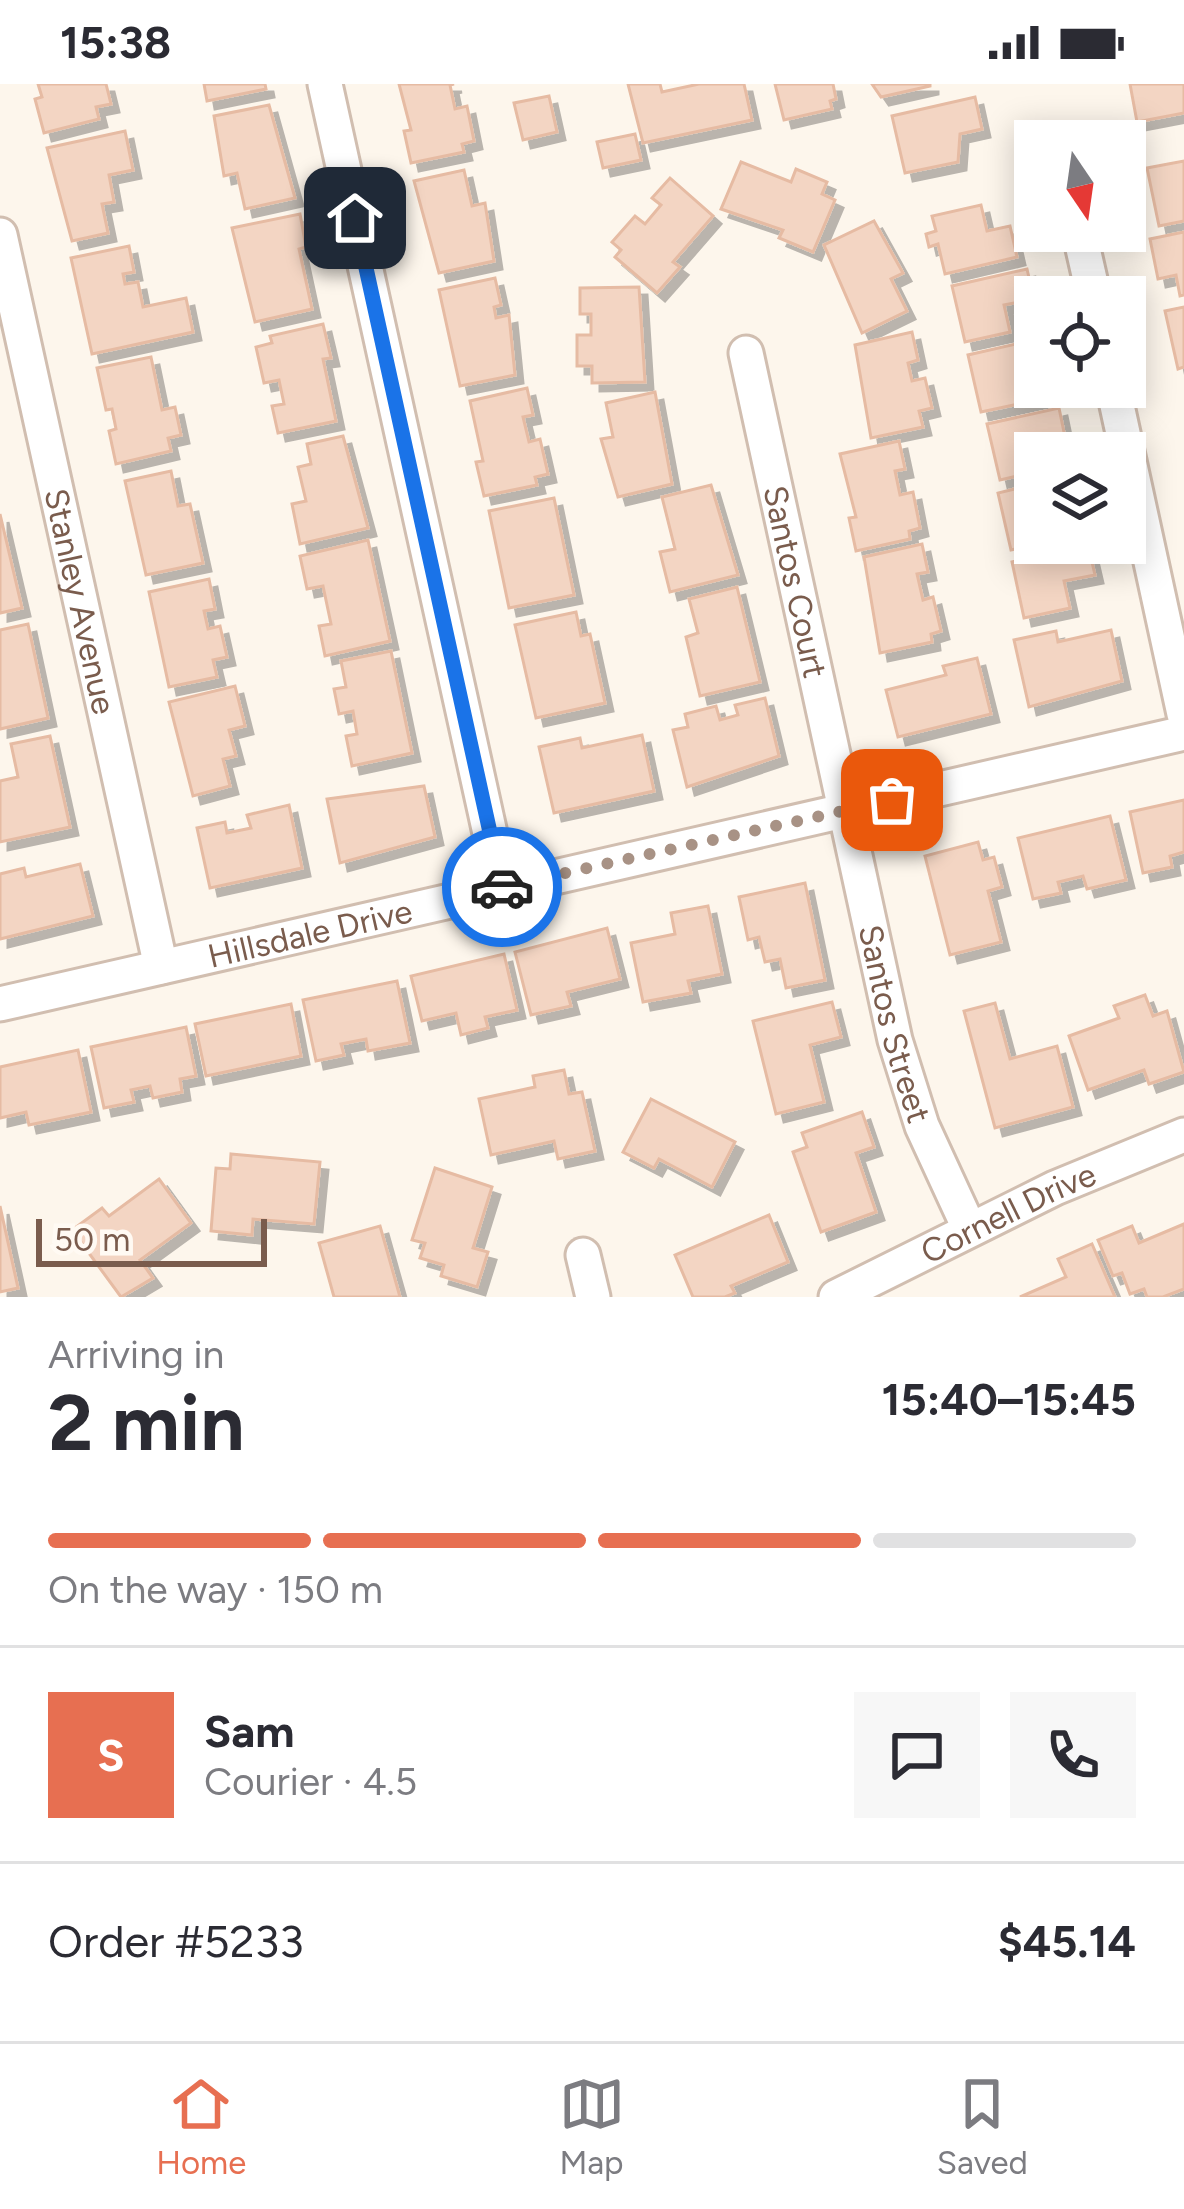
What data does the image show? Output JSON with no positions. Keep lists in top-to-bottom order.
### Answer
{
  "streets": {
    "street": [
      "Santos Court",
      "Stanley Avenue",
      "Hillsdale Drive",
      "Santos Street",
      "Cornell Drive"
    ]
  },
  "crossings": [
    ["Santos Court", "Hillsdale Drive"],
    ["Santos Court", "Santos Street"],
    ["Stanley Avenue", "Hillsdale Drive"],
    ["Hillsdale Drive", "Santos Street"],
    ["Santos Street", "Cornell Drive"]
  ],
  "scale_bar": "50 m",
  "north": "bottom",
  "page": {
    "status": "15:38",
    "scale": "50 m",
    "heading": ["2 min", "Arriving in", "15:40–15:45"],
    "panel": [
      "Sam",
      "Courier · 4.5",
      "Order #5233",
      "$45.14"
    ],
    "bar": "On the way · 150 m",
    "round": "S",
    "tabs": ["Home", "Map", "Saved"]
  }
}
